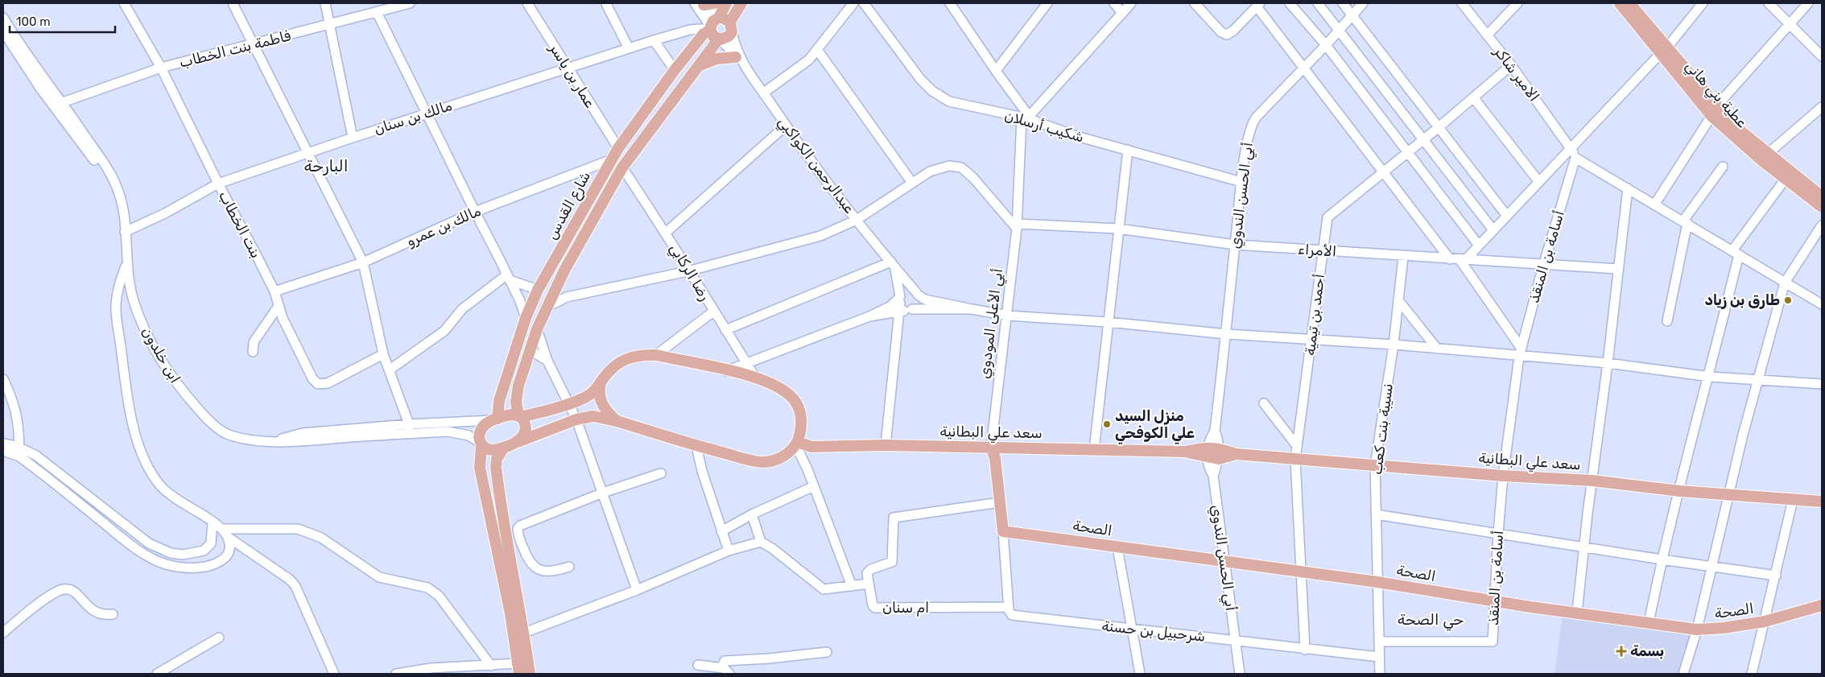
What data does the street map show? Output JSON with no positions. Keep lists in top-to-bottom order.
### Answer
{
  "streets": {
    "main road": [
      "عطية بني هاني",
      "شارع القدس",
      "أبي الأعلى المودوي",
      "سعد علي البطانية",
      "الصحة"
    ],
    "street": [
      "فاطمة بنت الخطاب",
      "الامير شاكر",
      "عمار بن ياسر",
      "مالك بن سنان",
      "شكيب أرسلان",
      "عبدالرحمن الكواكبي",
      "أبي الحسن الندوي",
      "بنت الخطاب",
      "مالك بن عمرو",
      "الأمراء",
      "أسامة بن المنقذ",
      "رضا الركابي",
      "أحمد بن تيمية",
      "ابن خلدون",
      "نسيبة بنت كعب",
      "ام سنان",
      "شرحبيل بن حسنة"
    ]
  },
  "crossings": [
    ["فاطمة بنت الخطاب", "بنت الخطاب"],
    ["فاطمة بنت الخطاب", "ابن خلدون"],
    ["الامير شاكر", "أسامة بن المنقذ"],
    ["الامير شاكر", "أحمد بن تيمية"],
    ["عمار بن ياسر", "مالك بن سنان"],
    ["عمار بن ياسر", "شارع القدس"],
    ["مالك بن سنان", "عبدالرحمن الكواكبي"],
    ["مالك بن سنان", "شارع القدس"],
    ["مالك بن سنان", "بنت الخطاب"],
    ["مالك بن سنان", "ابن خلدون"],
    ["شكيب أرسلان", "أبي الحسن الندوي"],
    ["شكيب أرسلان", "أبي الأعلى المودوي"],
    ["عبدالرحمن الكواكبي", "شارع القدس"],
    ["عبدالرحمن الكواكبي", "سعد علي البطانية"],
    ["أبي الحسن الندوي", "الأمراء"],
    ["أبي الحسن الندوي", "سعد علي البطانية"],
    ["أبي الحسن الندوي", "الصحة"],
    ["أبي الحسن الندوي", "شرحبيل بن حسنة"],
    ["شارع القدس", "مالك بن عمرو"],
    ["شارع القدس", "ابن خلدون"],
    ["بنت الخطاب", "مالك بن عمرو"],
    ["الأمراء", "أسامة بن المنقذ"],
    ["الأمراء", "أحمد بن تيمية"],
    ["الأمراء", "أبي الأعلى المودوي"],
    ["الأمراء", "نسيبة بنت كعب"],
    ["أسامة بن المنقذ", "نسيبة بنت كعب"],
    ["أسامة بن المنقذ", "سعد علي البطانية"],
    ["أسامة بن المنقذ", "الصحة"],
    ["أحمد بن تيمية", "سعد علي البطانية"],
    ["أحمد بن تيمية", "الصحة"],
    ["أحمد بن تيمية", "شرحبيل بن حسنة"],
    ["أبي الأعلى المودوي", "سعد علي البطانية"],
    ["أبي الأعلى المودوي", "الصحة"],
    ["أبي الأعلى المودوي", "ام سنان"],
    ["نسيبة بنت كعب", "سعد علي البطانية"],
    ["نسيبة بنت كعب", "الصحة"],
    ["نسيبة بنت كعب", "شرحبيل بن حسنة"],
    ["ام سنان", "شرحبيل بن حسنة"]
  ],
  "districts": ["البارحة", "حي الصحة"],
  "places": {
    "other": ["طارق بن زياد", "منزل السيد علي الكوفحي"],
    "health": ["بسمة"]
  },
  "scale_bar": "100 m"
}
